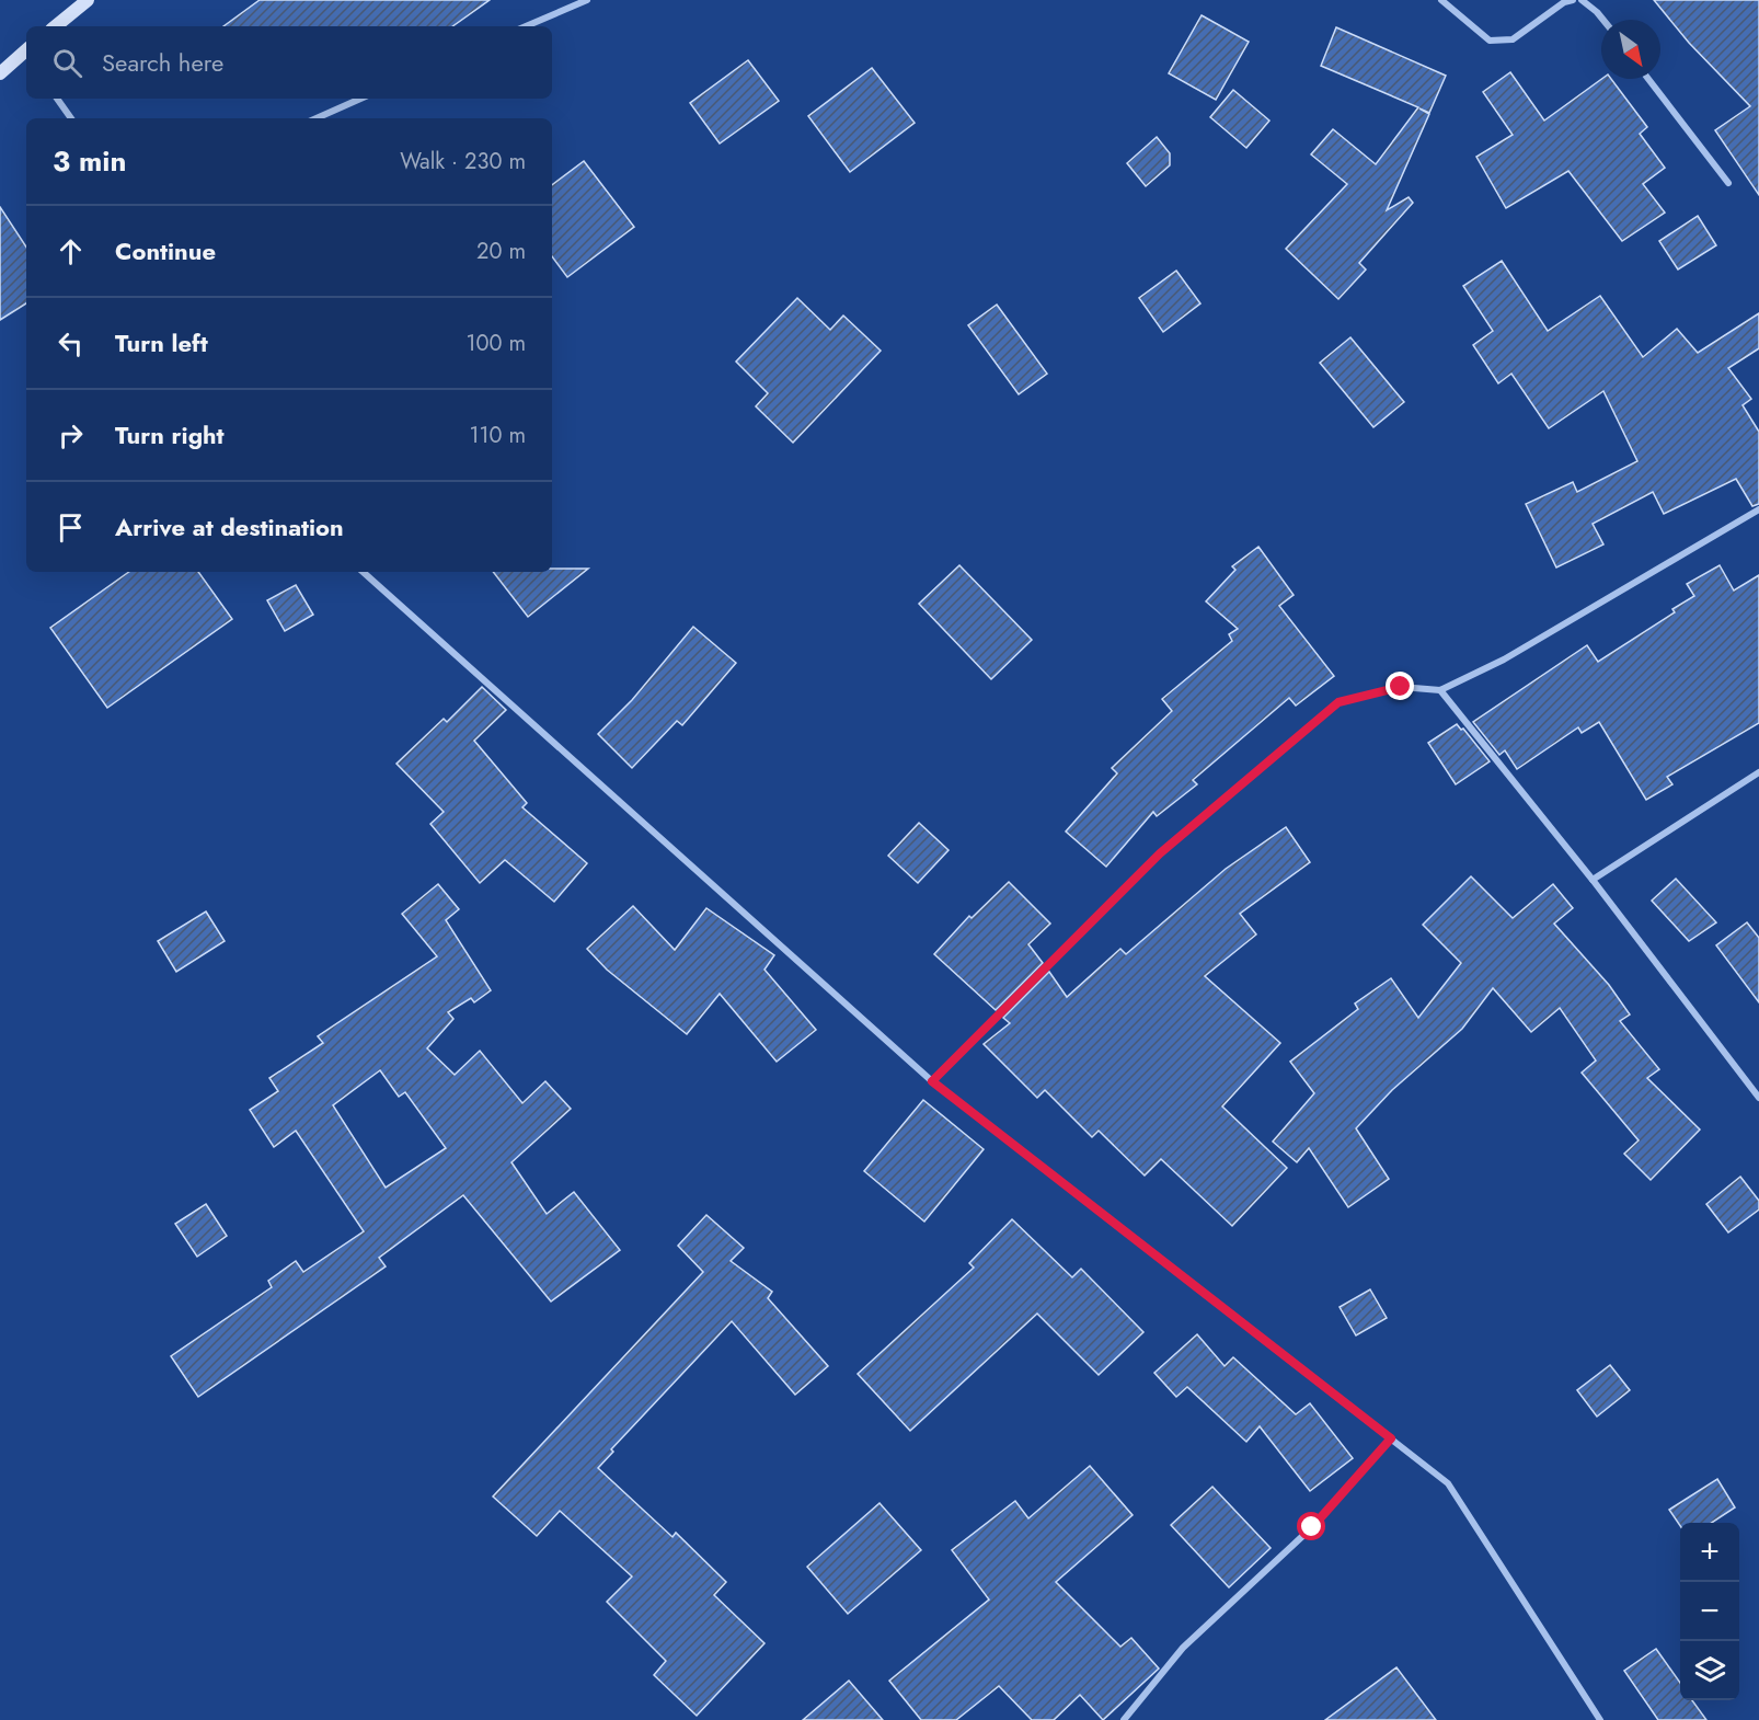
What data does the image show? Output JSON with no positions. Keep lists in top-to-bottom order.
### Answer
{
  "north": "bottom right",
  "page": {
    "search": "Search here",
    "heading": ["3 min", "Walk · 230 m"],
    "list": [
      ["Continue", "20 m"],
      ["Turn left", "100 m"],
      ["Turn right", "110 m"],
      "Arrive at destination"
    ],
    "map_buttons": ["+", "−"]
  }
}
